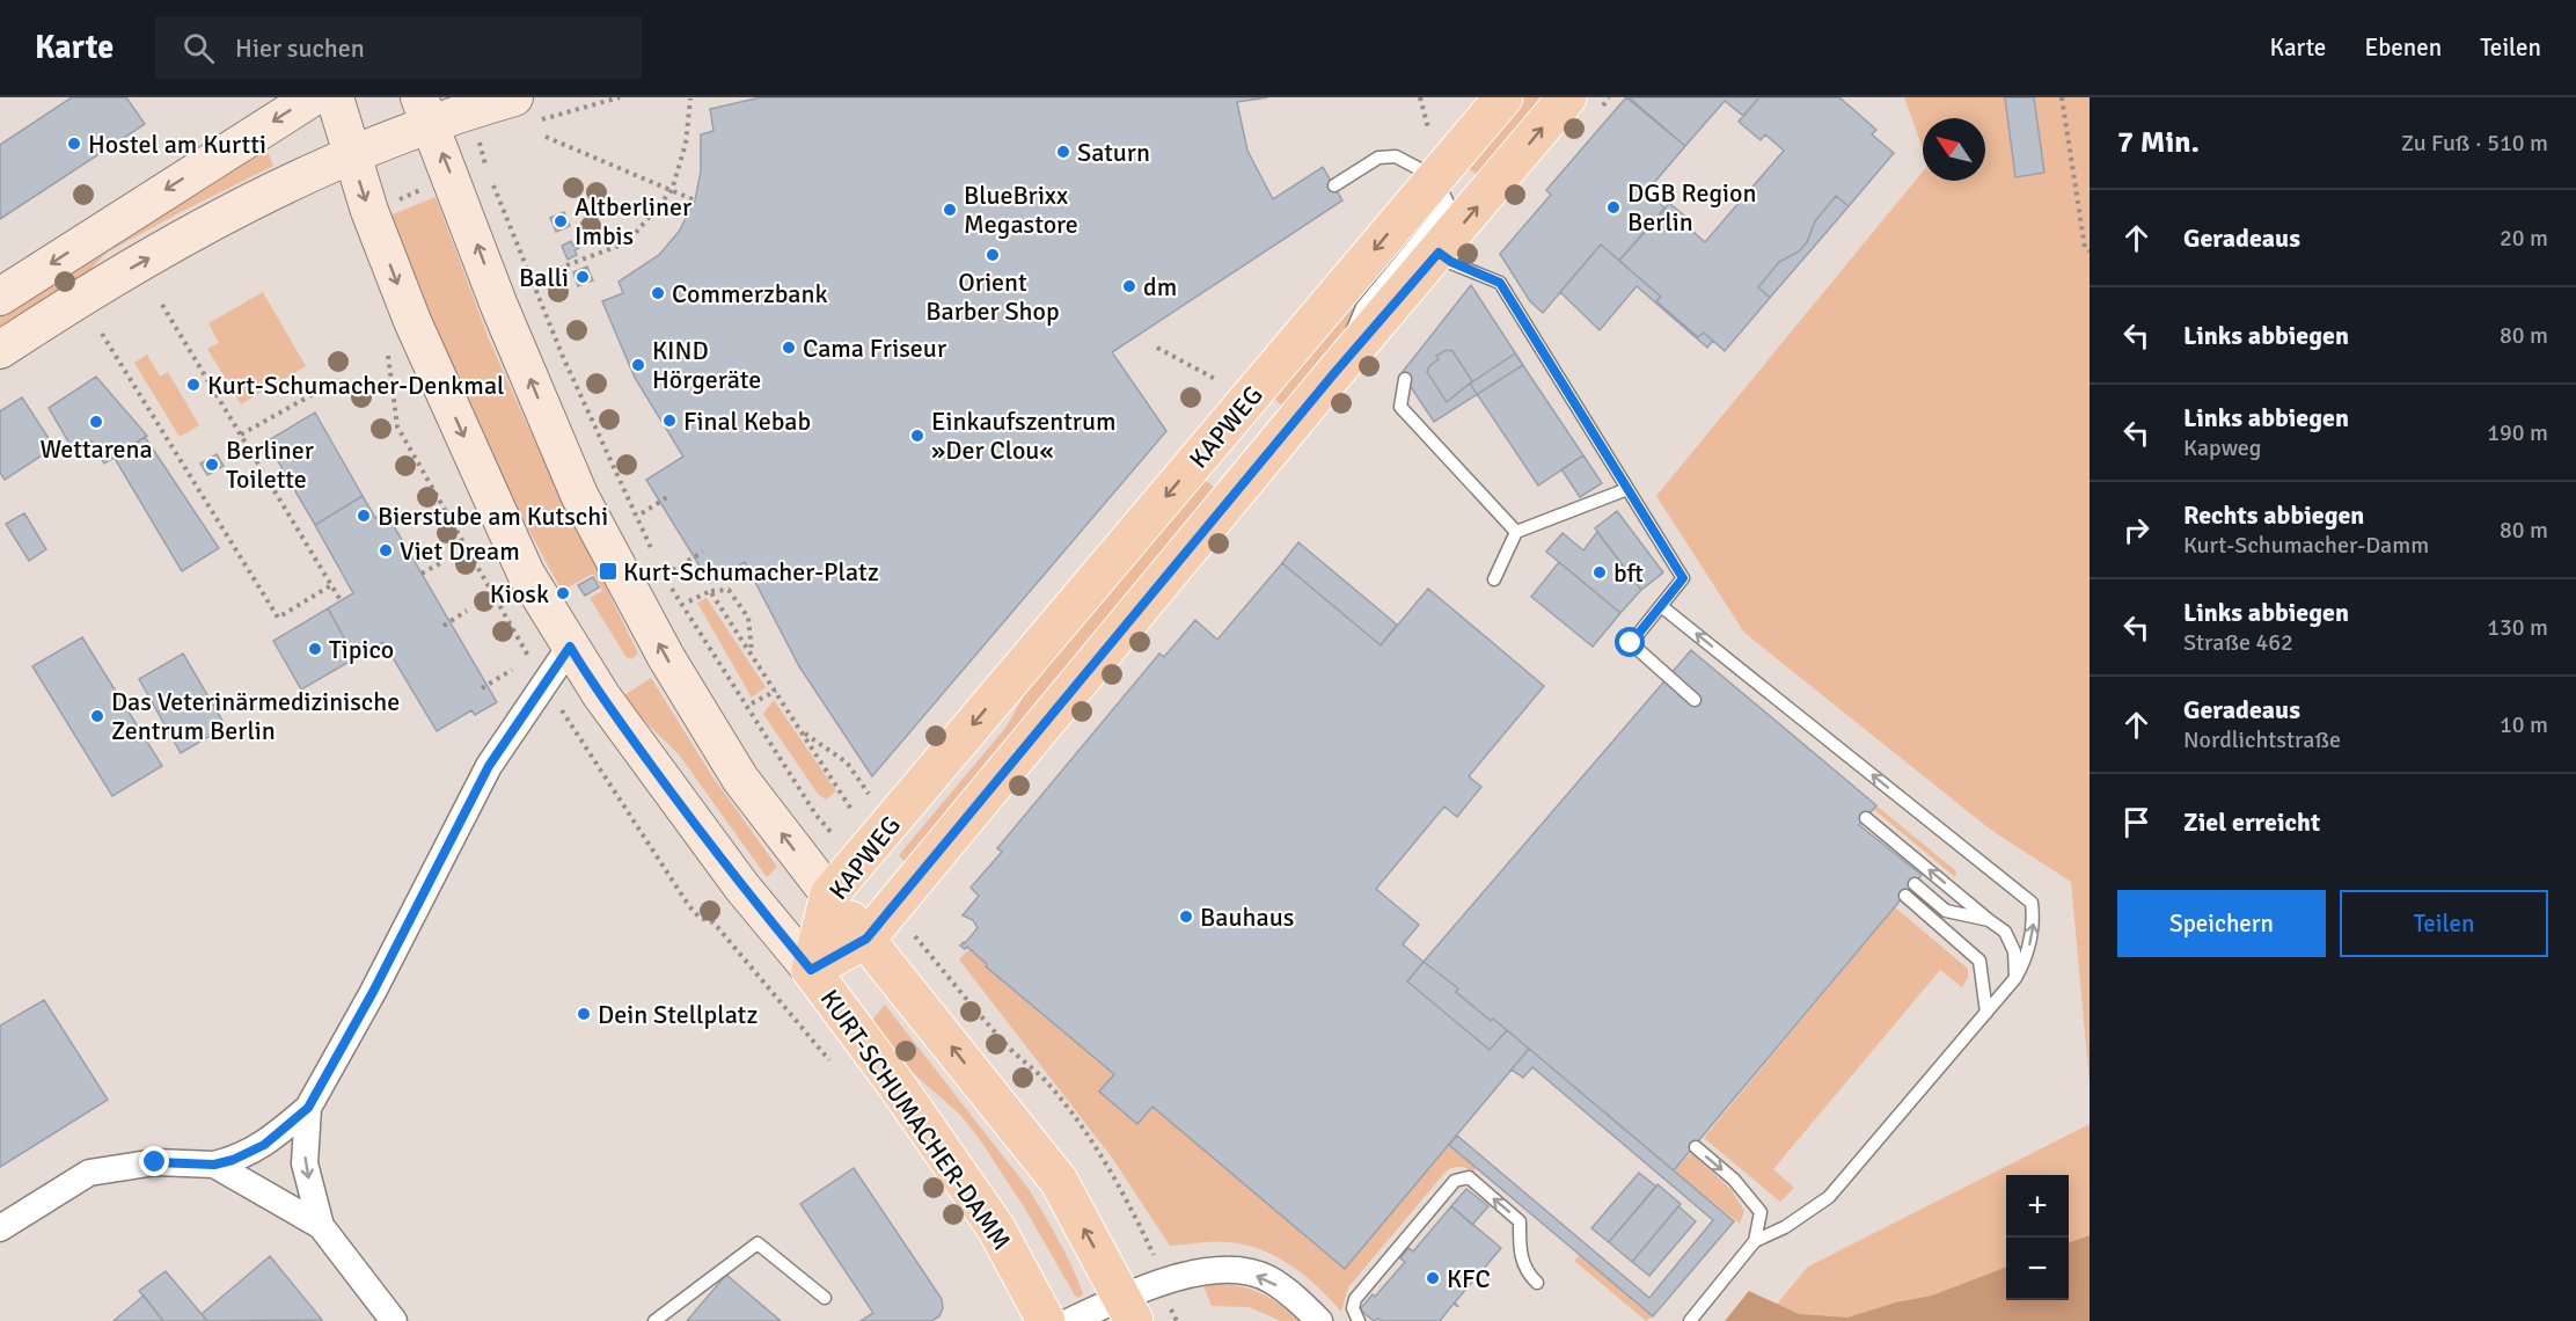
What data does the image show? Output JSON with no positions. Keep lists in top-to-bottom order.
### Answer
{
  "streets": {
    "main road": ["KAPWEG", "KURT-SCHUMACHER-DAMM"]
  },
  "crossings": [
    ["KAPWEG", "KURT-SCHUMACHER-DAMM"]
  ],
  "places": {
    "other": [
      "Hostel am Kurtti",
      "Saturn",
      "DGB Region Berlin",
      "BlueBrixx Megastore",
      "Altberliner Imbis",
      "Orient Barber Shop",
      "Balli",
      "dm",
      "Commerzbank",
      "Cama Friseur",
      "KIND Hörgeräte",
      "Kurt-Schumacher-Denkmal",
      "Final Kebab",
      "Wettarena",
      "Einkaufszentrum »Der Clou«",
      "Berliner Toilette",
      "Bierstube am Kutschi",
      "Viet Dream",
      "bft",
      "Kiosk",
      "Tipico",
      "Das Veterinärmedizinische Zentrum Berlin",
      "Bauhaus",
      "Dein Stellplatz",
      "KFC"
    ],
    "transit": ["Kurt-Schumacher-Platz"]
  },
  "north": "top left",
  "page": {
    "header": "Karte",
    "search": "Hier suchen",
    "nav": ["Karte", "Ebenen", "Teilen"],
    "heading": ["7 Min.", "Zu Fuß · 510 m"],
    "list": [
      ["Geradeaus", "20 m"],
      ["Links abbiegen", "80 m"],
      ["Links abbiegen", "Kapweg", "190 m"],
      ["Rechts abbiegen", "Kurt-Schumacher-Damm", "80 m"],
      ["Links abbiegen", "Straße 462", "130 m"],
      ["Geradeaus", "Nordlichtstraße", "10 m"],
      "Ziel erreicht"
    ],
    "buttons": ["Speichern", "Teilen"],
    "map_buttons": ["+", "−"]
  }
}
